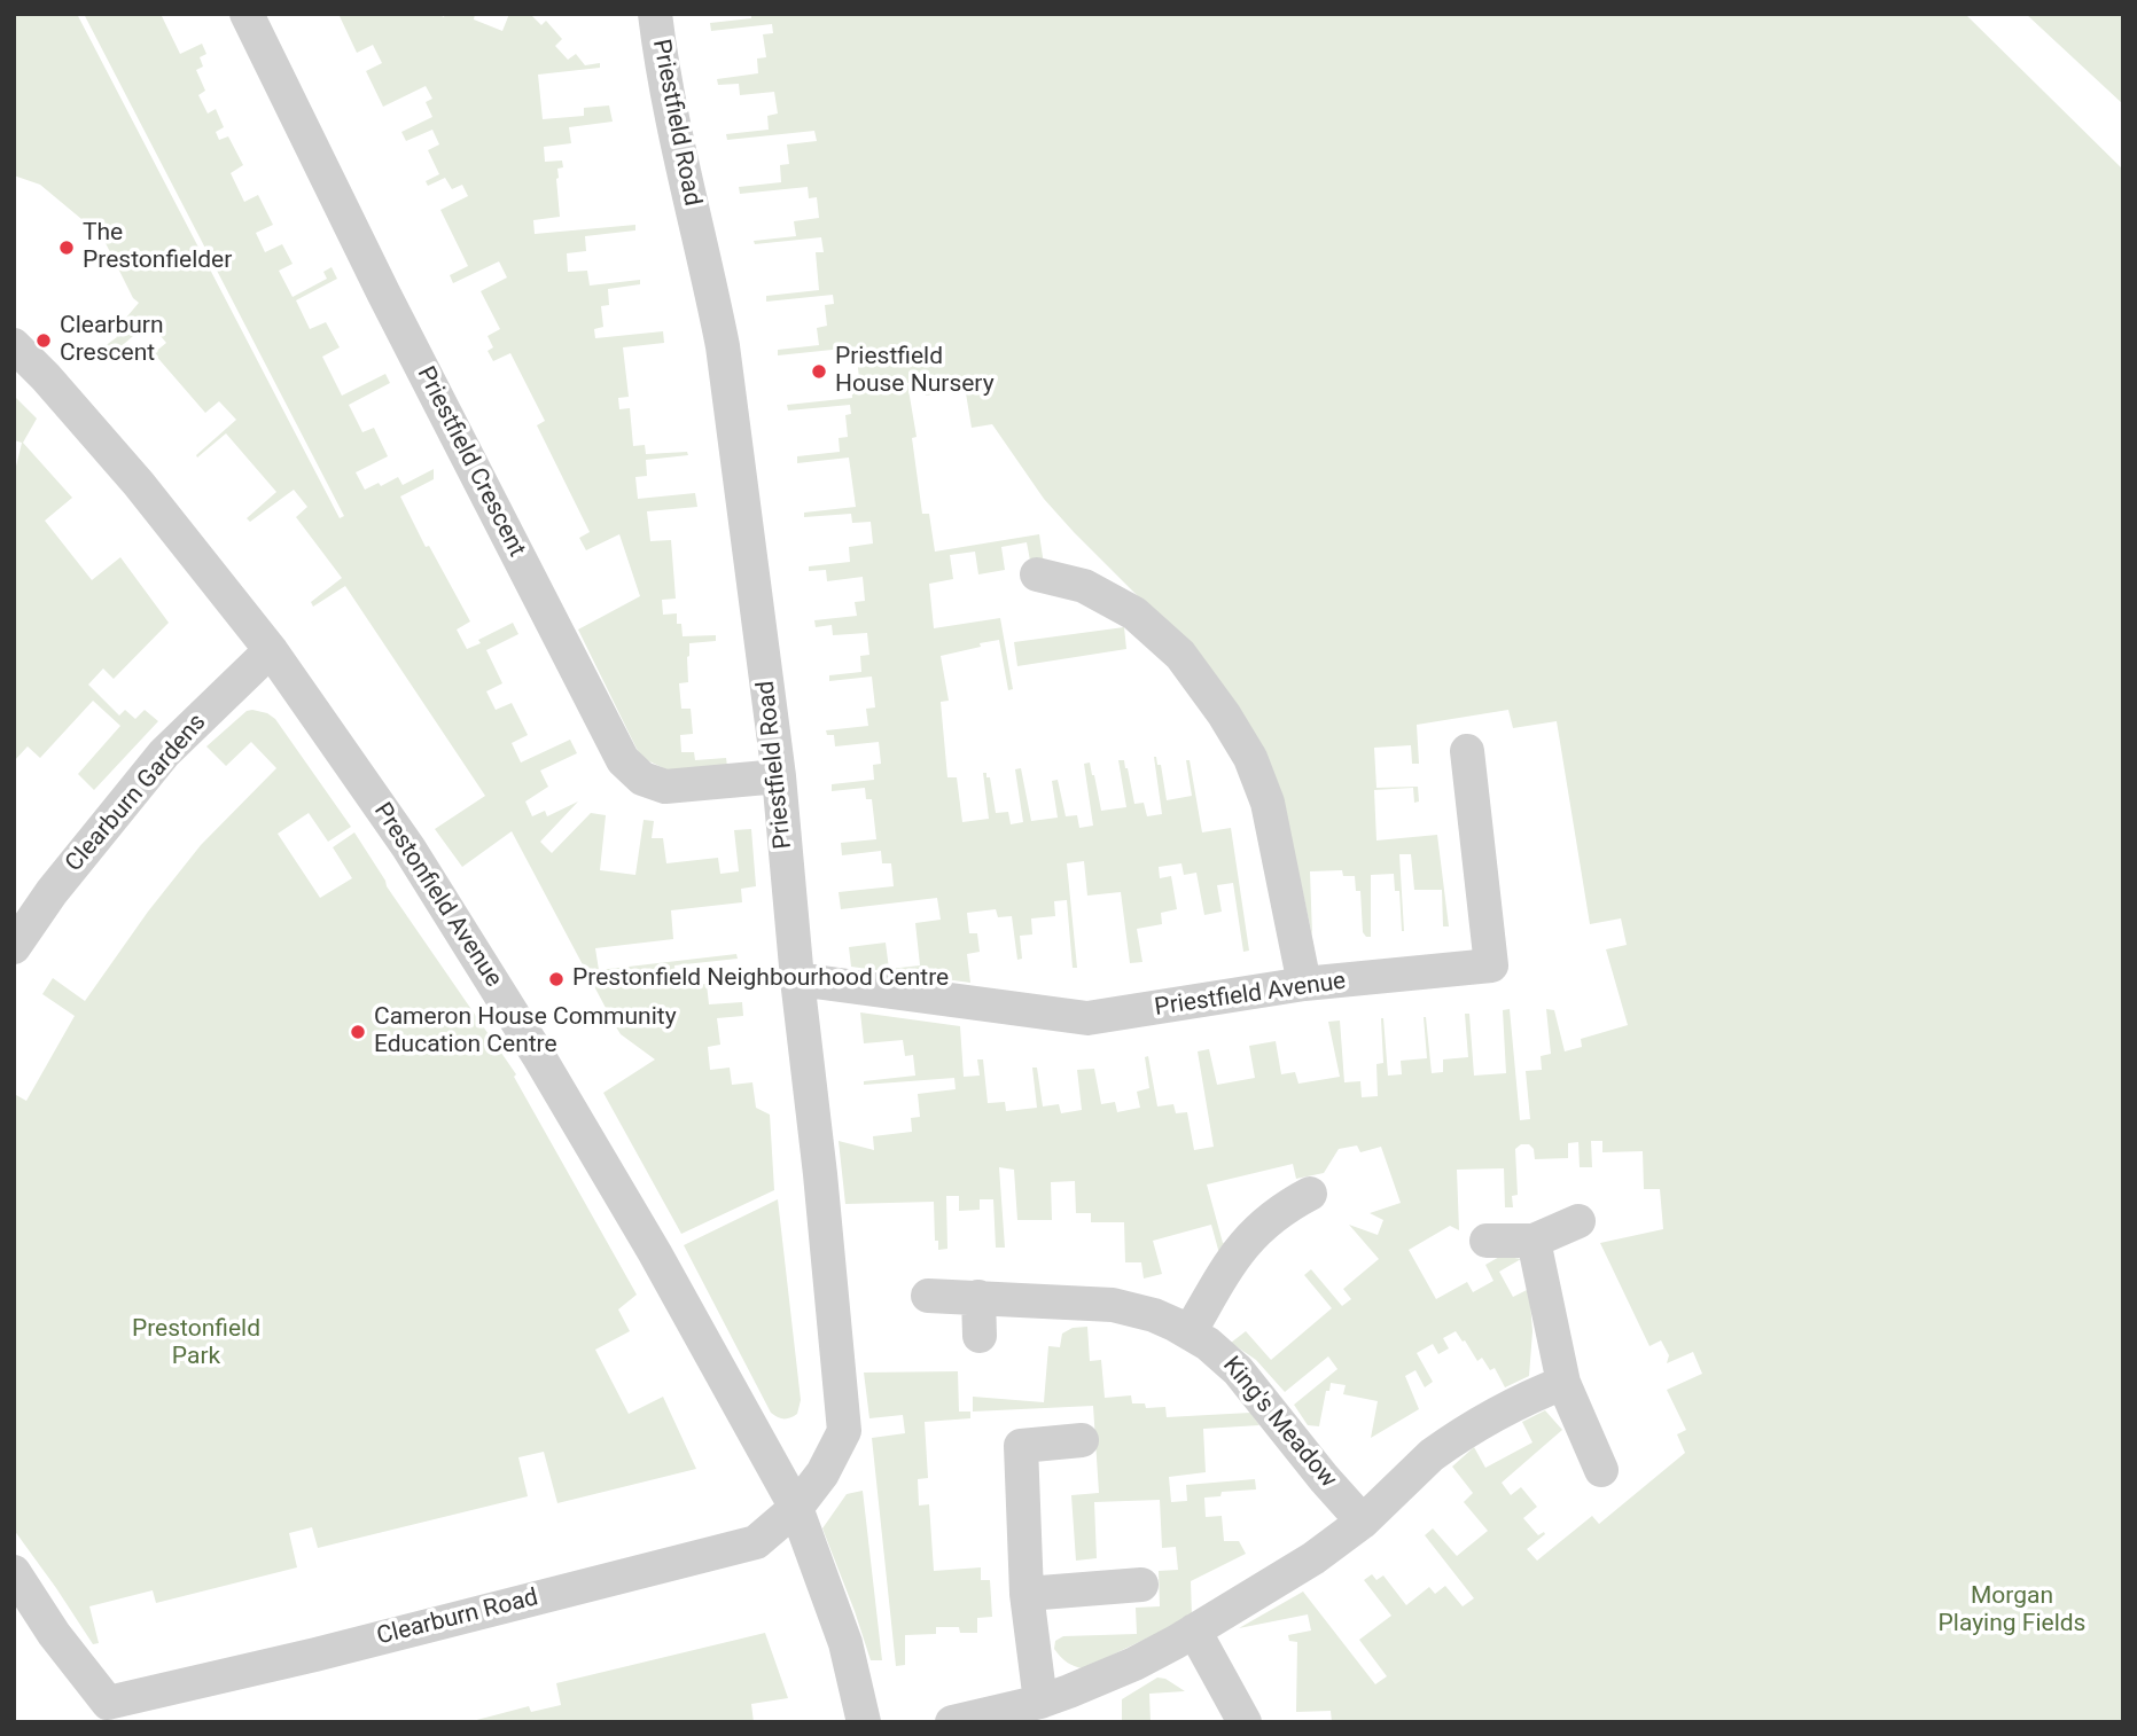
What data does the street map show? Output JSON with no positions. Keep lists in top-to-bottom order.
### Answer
{
  "streets": {
    "street": [
      "Priestfield Road",
      "Priestfield Crescent",
      "Clearburn Gardens",
      "Prestonfield Avenue",
      "Priestfield Avenue",
      "King's Meadow",
      "Clearburn Road"
    ]
  },
  "crossings": [
    ["Priestfield Road", "Priestfield Crescent"],
    ["Priestfield Road", "Prestonfield Avenue"],
    ["Priestfield Road", "Priestfield Avenue"],
    ["Priestfield Road", "Clearburn Road"],
    ["Clearburn Gardens", "Prestonfield Avenue"],
    ["Prestonfield Avenue", "Clearburn Road"]
  ],
  "parks": ["Prestonfield Park", "Morgan Playing Fields"],
  "places": [
    "The Prestonfielder",
    "Clearburn Crescent",
    "Priestfield House Nursery",
    "Prestonfield Neighbourhood Centre",
    "Cameron House Community Education Centre"
  ]
}
